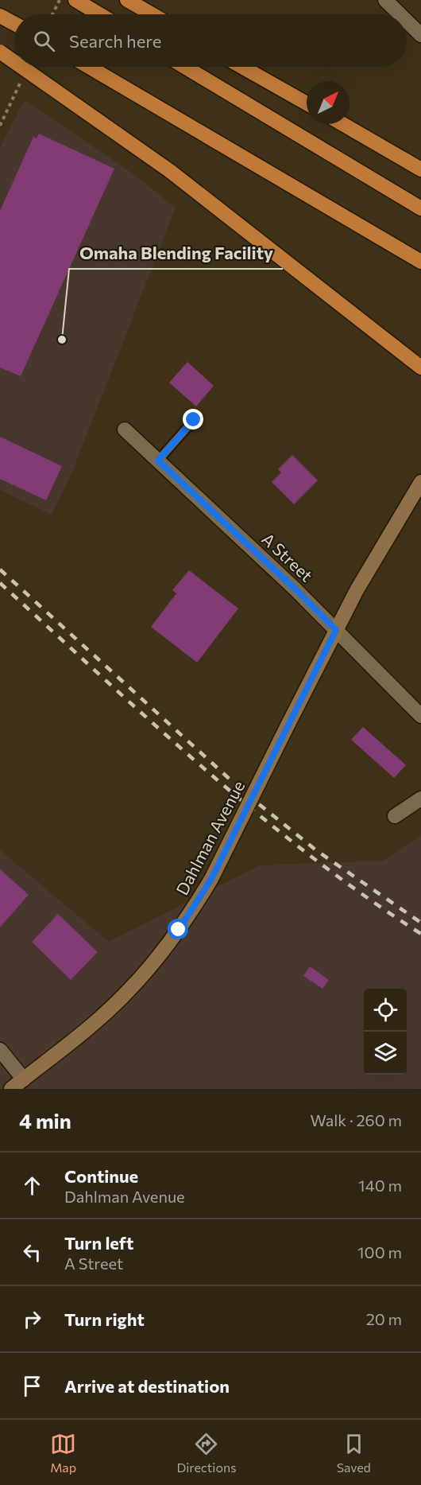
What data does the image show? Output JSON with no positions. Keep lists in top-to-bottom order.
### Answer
{
  "streets": {
    "street": ["A Street", "Dahlman Avenue"]
  },
  "crossings": [
    ["A Street", "Dahlman Avenue"]
  ],
  "places": ["Omaha Blending Facility"],
  "north": "top right",
  "page": {
    "search": "Search here",
    "heading": ["4 min", "Walk · 260 m"],
    "list": [
      ["Continue", "Dahlman Avenue", "140 m"],
      ["Turn left", "A Street", "100 m"],
      ["Turn right", "20 m"],
      "Arrive at destination"
    ],
    "nav": ["Map", "Directions", "Saved"]
  }
}
